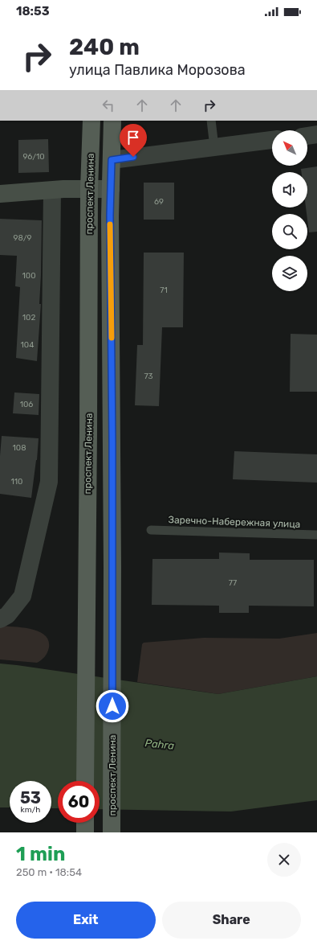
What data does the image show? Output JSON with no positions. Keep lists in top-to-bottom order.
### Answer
{
  "streets": {
    "main road": ["проспект Ленина"],
    "lane": ["Заречно-Набережная улица"]
  },
  "water": ["Pahra"],
  "house_numbers": [
    "96/10",
    "69",
    "98/9",
    "100",
    "71",
    "102",
    "104",
    "73",
    "106",
    "108",
    "110",
    "77"
  ],
  "north": "top left",
  "page": {
    "status": "18:53",
    "turn": ["240 m", "улица Павлика Морозова"],
    "speed": "53 km/h",
    "limit": "60",
    "heading": ["1 min", "250 m · 18:54"],
    "buttons": ["Exit", "Share"]
  }
}
